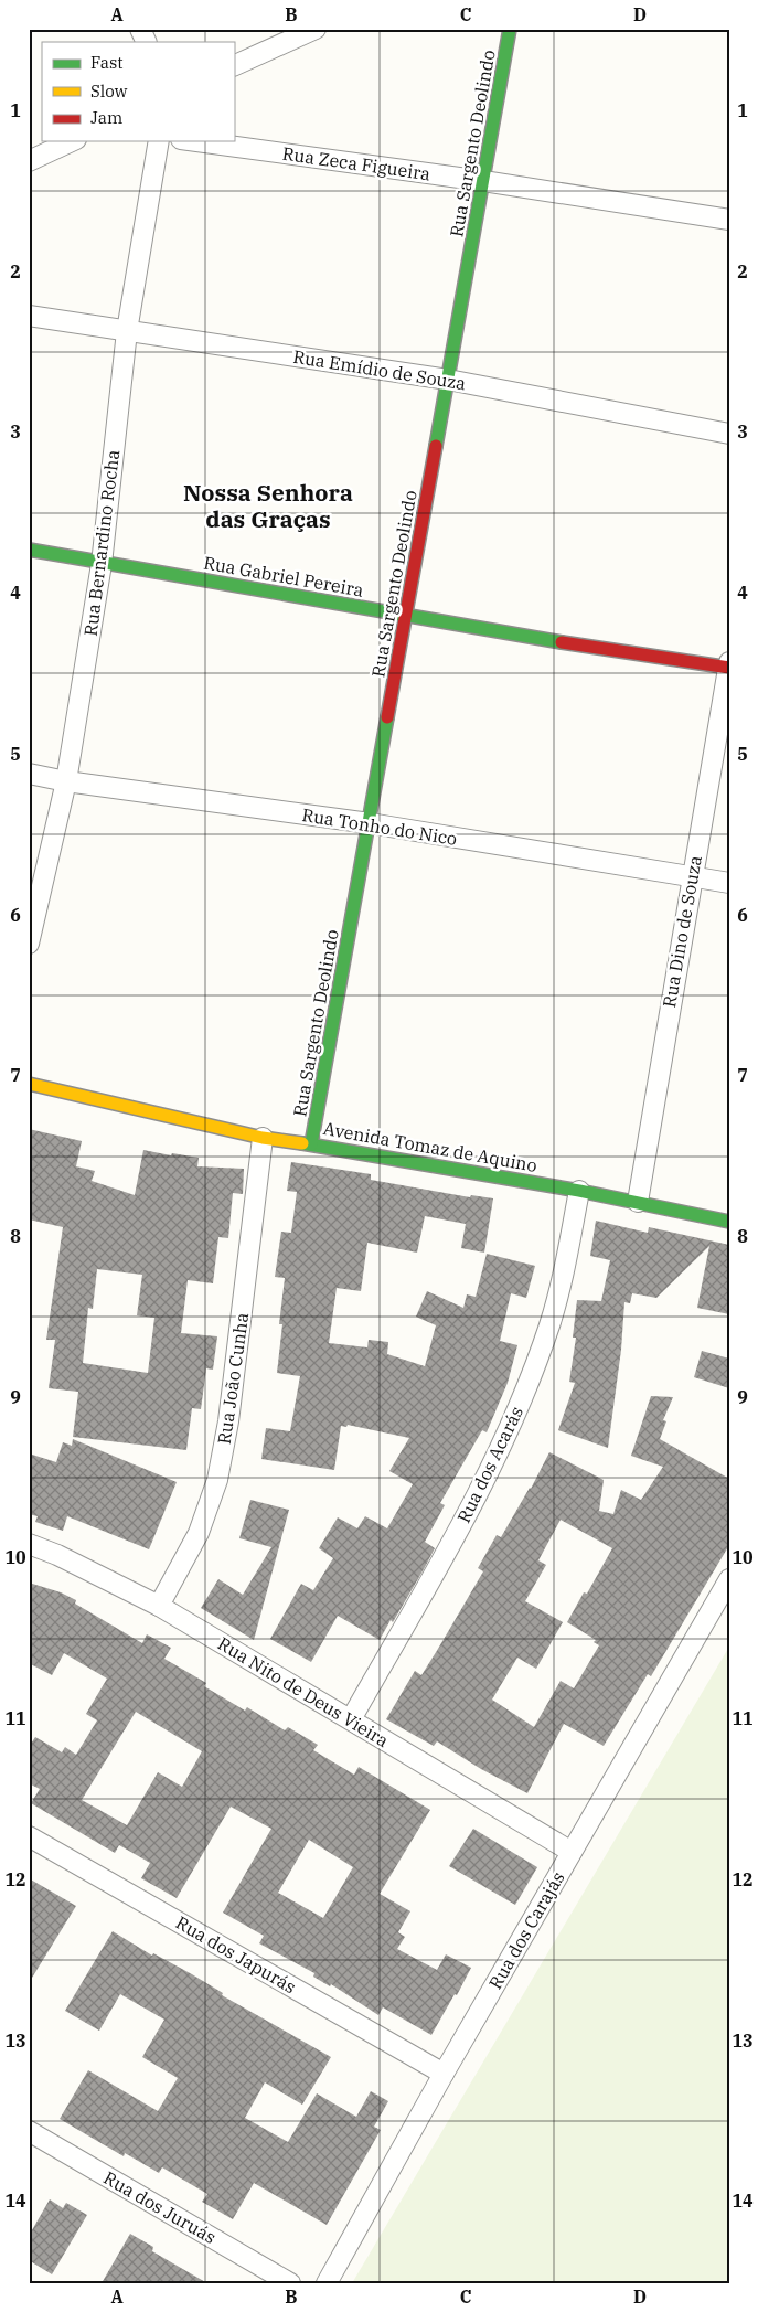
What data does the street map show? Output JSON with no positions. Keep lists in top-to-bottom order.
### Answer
{
  "streets": {
    "street": [
      "Rua Sargento Deolindo",
      "Rua Zeca Figueira",
      "Rua Emídio de Souza",
      "Rua Bernardino Rocha",
      "Rua Gabriel Pereira",
      "Rua Tonho do Nico",
      "Rua Dino de Souza",
      "Avenida Tomaz de Aquino",
      "Rua João Cunha",
      "Rua dos Acarás",
      "Rua Nito de Deus Vieira",
      "Rua dos Carajás",
      "Rua dos Japurás",
      "Rua dos Juruás"
    ]
  },
  "crossings": [
    ["Rua Sargento Deolindo", "Rua Zeca Figueira"],
    ["Rua Sargento Deolindo", "Rua Emídio de Souza"],
    ["Rua Sargento Deolindo", "Rua Gabriel Pereira"],
    ["Rua Sargento Deolindo", "Rua Tonho do Nico"],
    ["Rua Sargento Deolindo", "Avenida Tomaz de Aquino"],
    ["Rua Emídio de Souza", "Rua Bernardino Rocha"],
    ["Rua Bernardino Rocha", "Rua Gabriel Pereira"],
    ["Rua Bernardino Rocha", "Rua Tonho do Nico"],
    ["Rua Gabriel Pereira", "Rua Dino de Souza"],
    ["Rua Tonho do Nico", "Rua Dino de Souza"],
    ["Rua Dino de Souza", "Avenida Tomaz de Aquino"],
    ["Avenida Tomaz de Aquino", "Rua João Cunha"],
    ["Avenida Tomaz de Aquino", "Rua dos Acarás"],
    ["Rua João Cunha", "Rua Nito de Deus Vieira"],
    ["Rua dos Acarás", "Rua Nito de Deus Vieira"],
    ["Rua Nito de Deus Vieira", "Rua dos Carajás"],
    ["Rua dos Carajás", "Rua dos Japurás"]
  ],
  "districts": ["Nossa Senhora das Graças"],
  "legend": ["Fast", "Slow", "Jam"],
  "grid": {
    "columns": [
      "A",
      "B",
      "C",
      "D"
    ],
    "rows": [
      "1",
      "2",
      "3",
      "4",
      "5",
      "6",
      "7",
      "8",
      "9",
      "10",
      "11",
      "12",
      "13",
      "14"
    ]
  }
}
